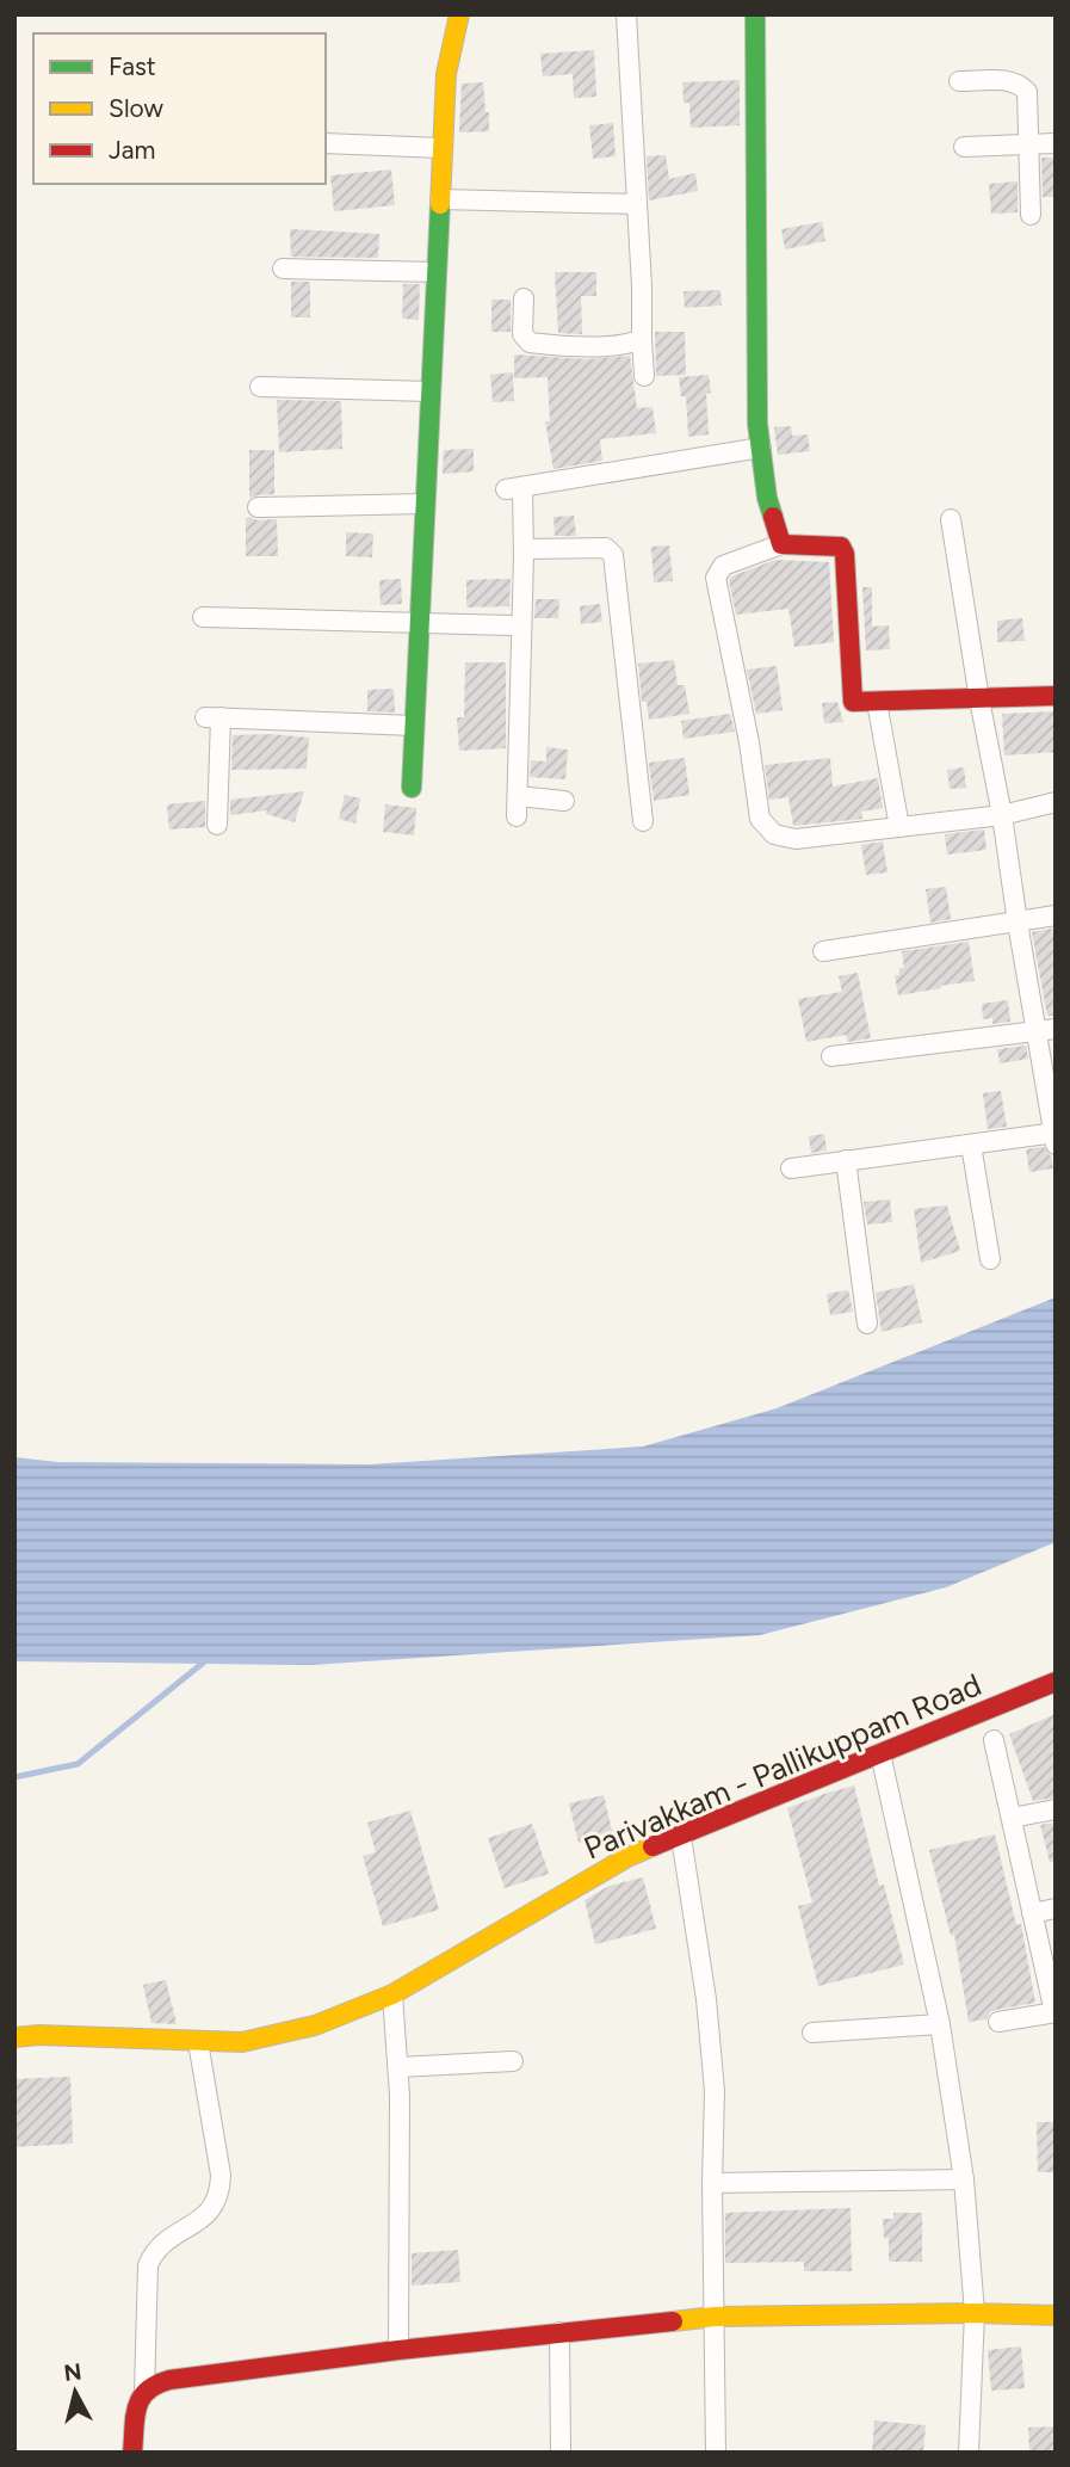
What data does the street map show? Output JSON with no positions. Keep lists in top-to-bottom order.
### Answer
{
  "streets": {
    "street": ["Parivakkam - Pallikuppam Road"]
  },
  "legend": ["Fast", "Slow", "Jam"],
  "north": "top"
}
